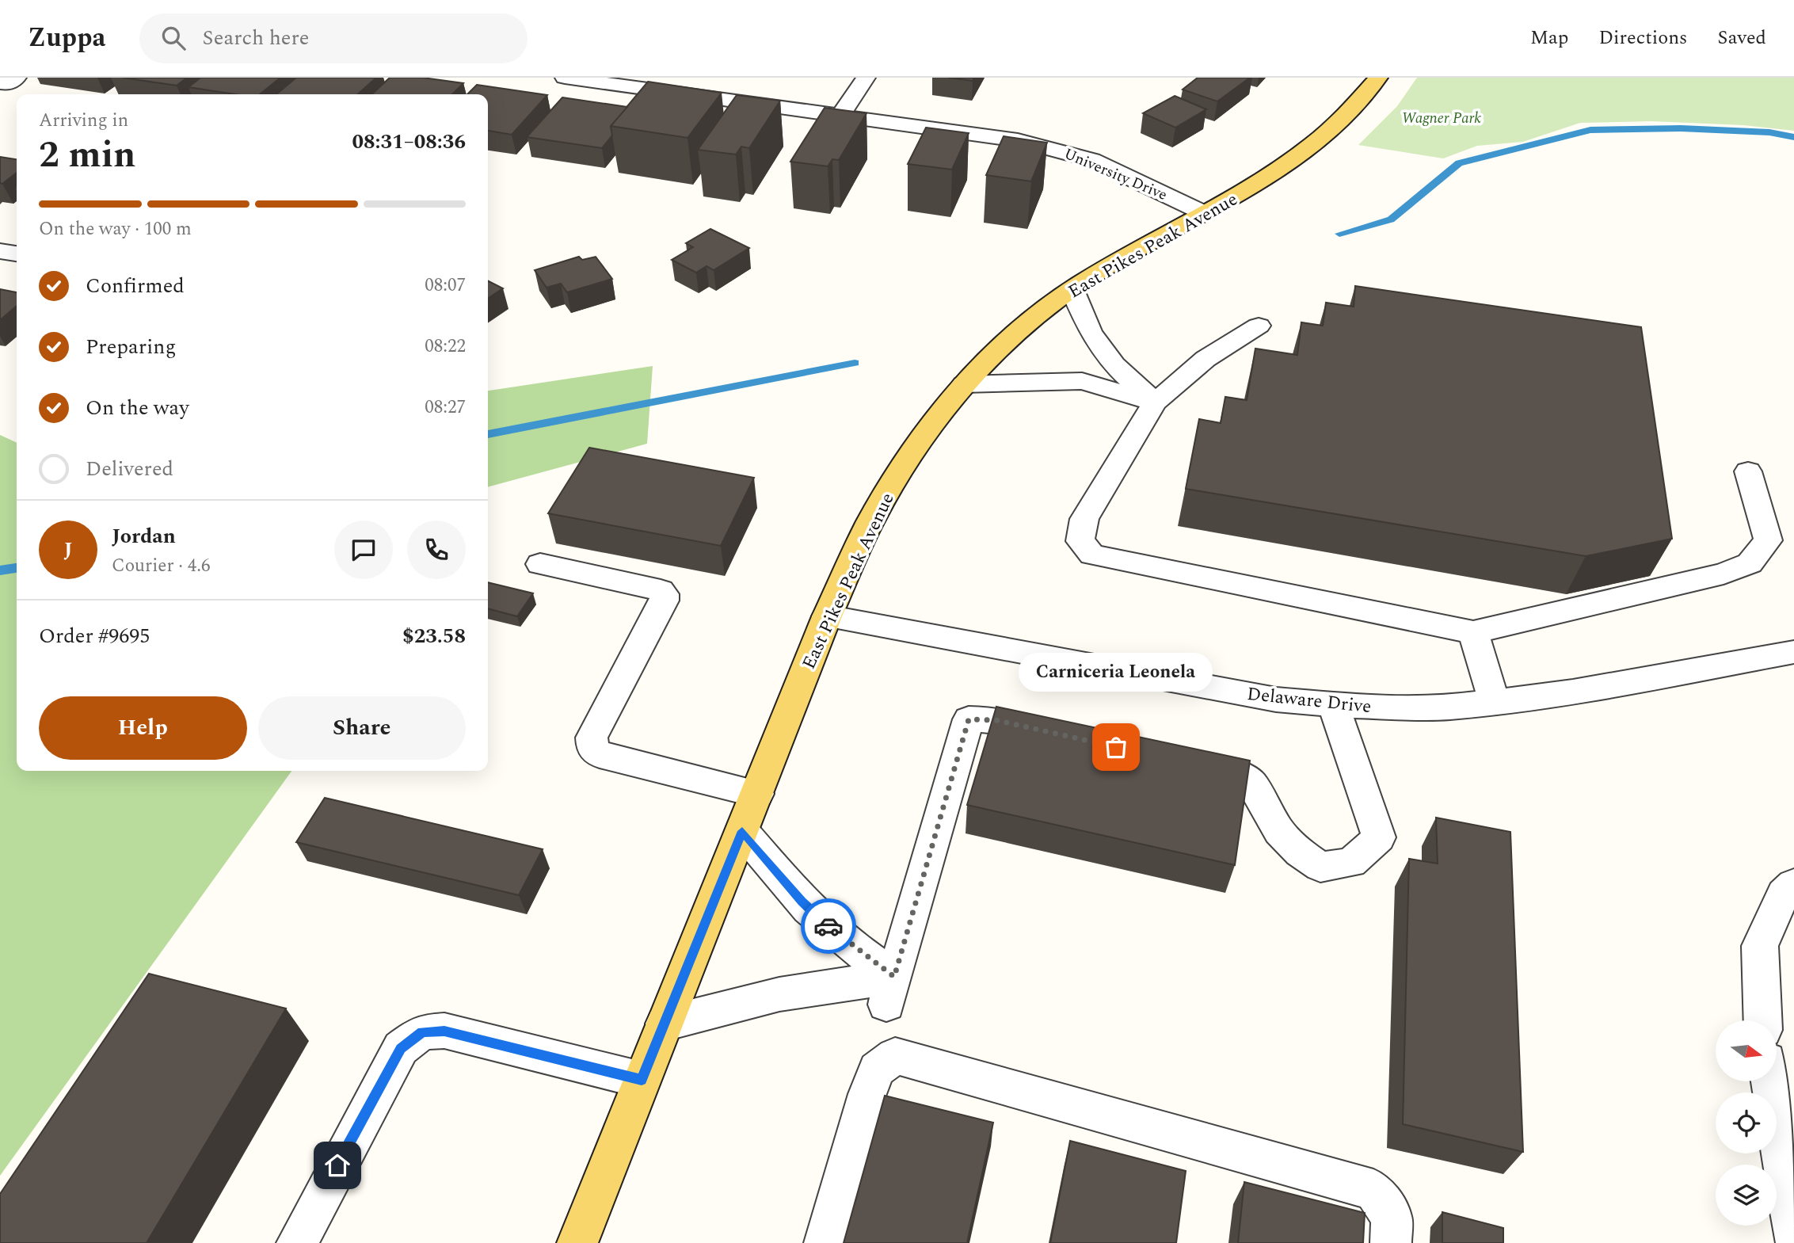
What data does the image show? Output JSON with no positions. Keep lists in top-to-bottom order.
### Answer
{
  "streets": {
    "main road": ["East Pikes Peak Avenue"],
    "street": ["University Drive", "Delaware Drive"]
  },
  "crossings": [
    ["University Drive", "East Pikes Peak Avenue"],
    ["East Pikes Peak Avenue", "Delaware Drive"]
  ],
  "parks": ["Wagner Park"],
  "places": ["Carniceria Leonela"],
  "north": "right",
  "page": {
    "header": "Zuppa",
    "search": "Search here",
    "nav": ["Map", "Directions", "Saved"],
    "heading": ["2 min", "Arriving in", "08:31–08:36"],
    "panel": [
      "Jordan",
      "Courier · 4.6",
      "Order #9695",
      "$23.58"
    ],
    "bar": "On the way · 100 m",
    "list": [
      ["Confirmed", "08:07"],
      ["Preparing", "08:22"],
      ["On the way", "08:27"],
      "Delivered"
    ],
    "round": "J",
    "bubble": "Carniceria Leonela",
    "buttons": ["Help", "Share"]
  }
}
